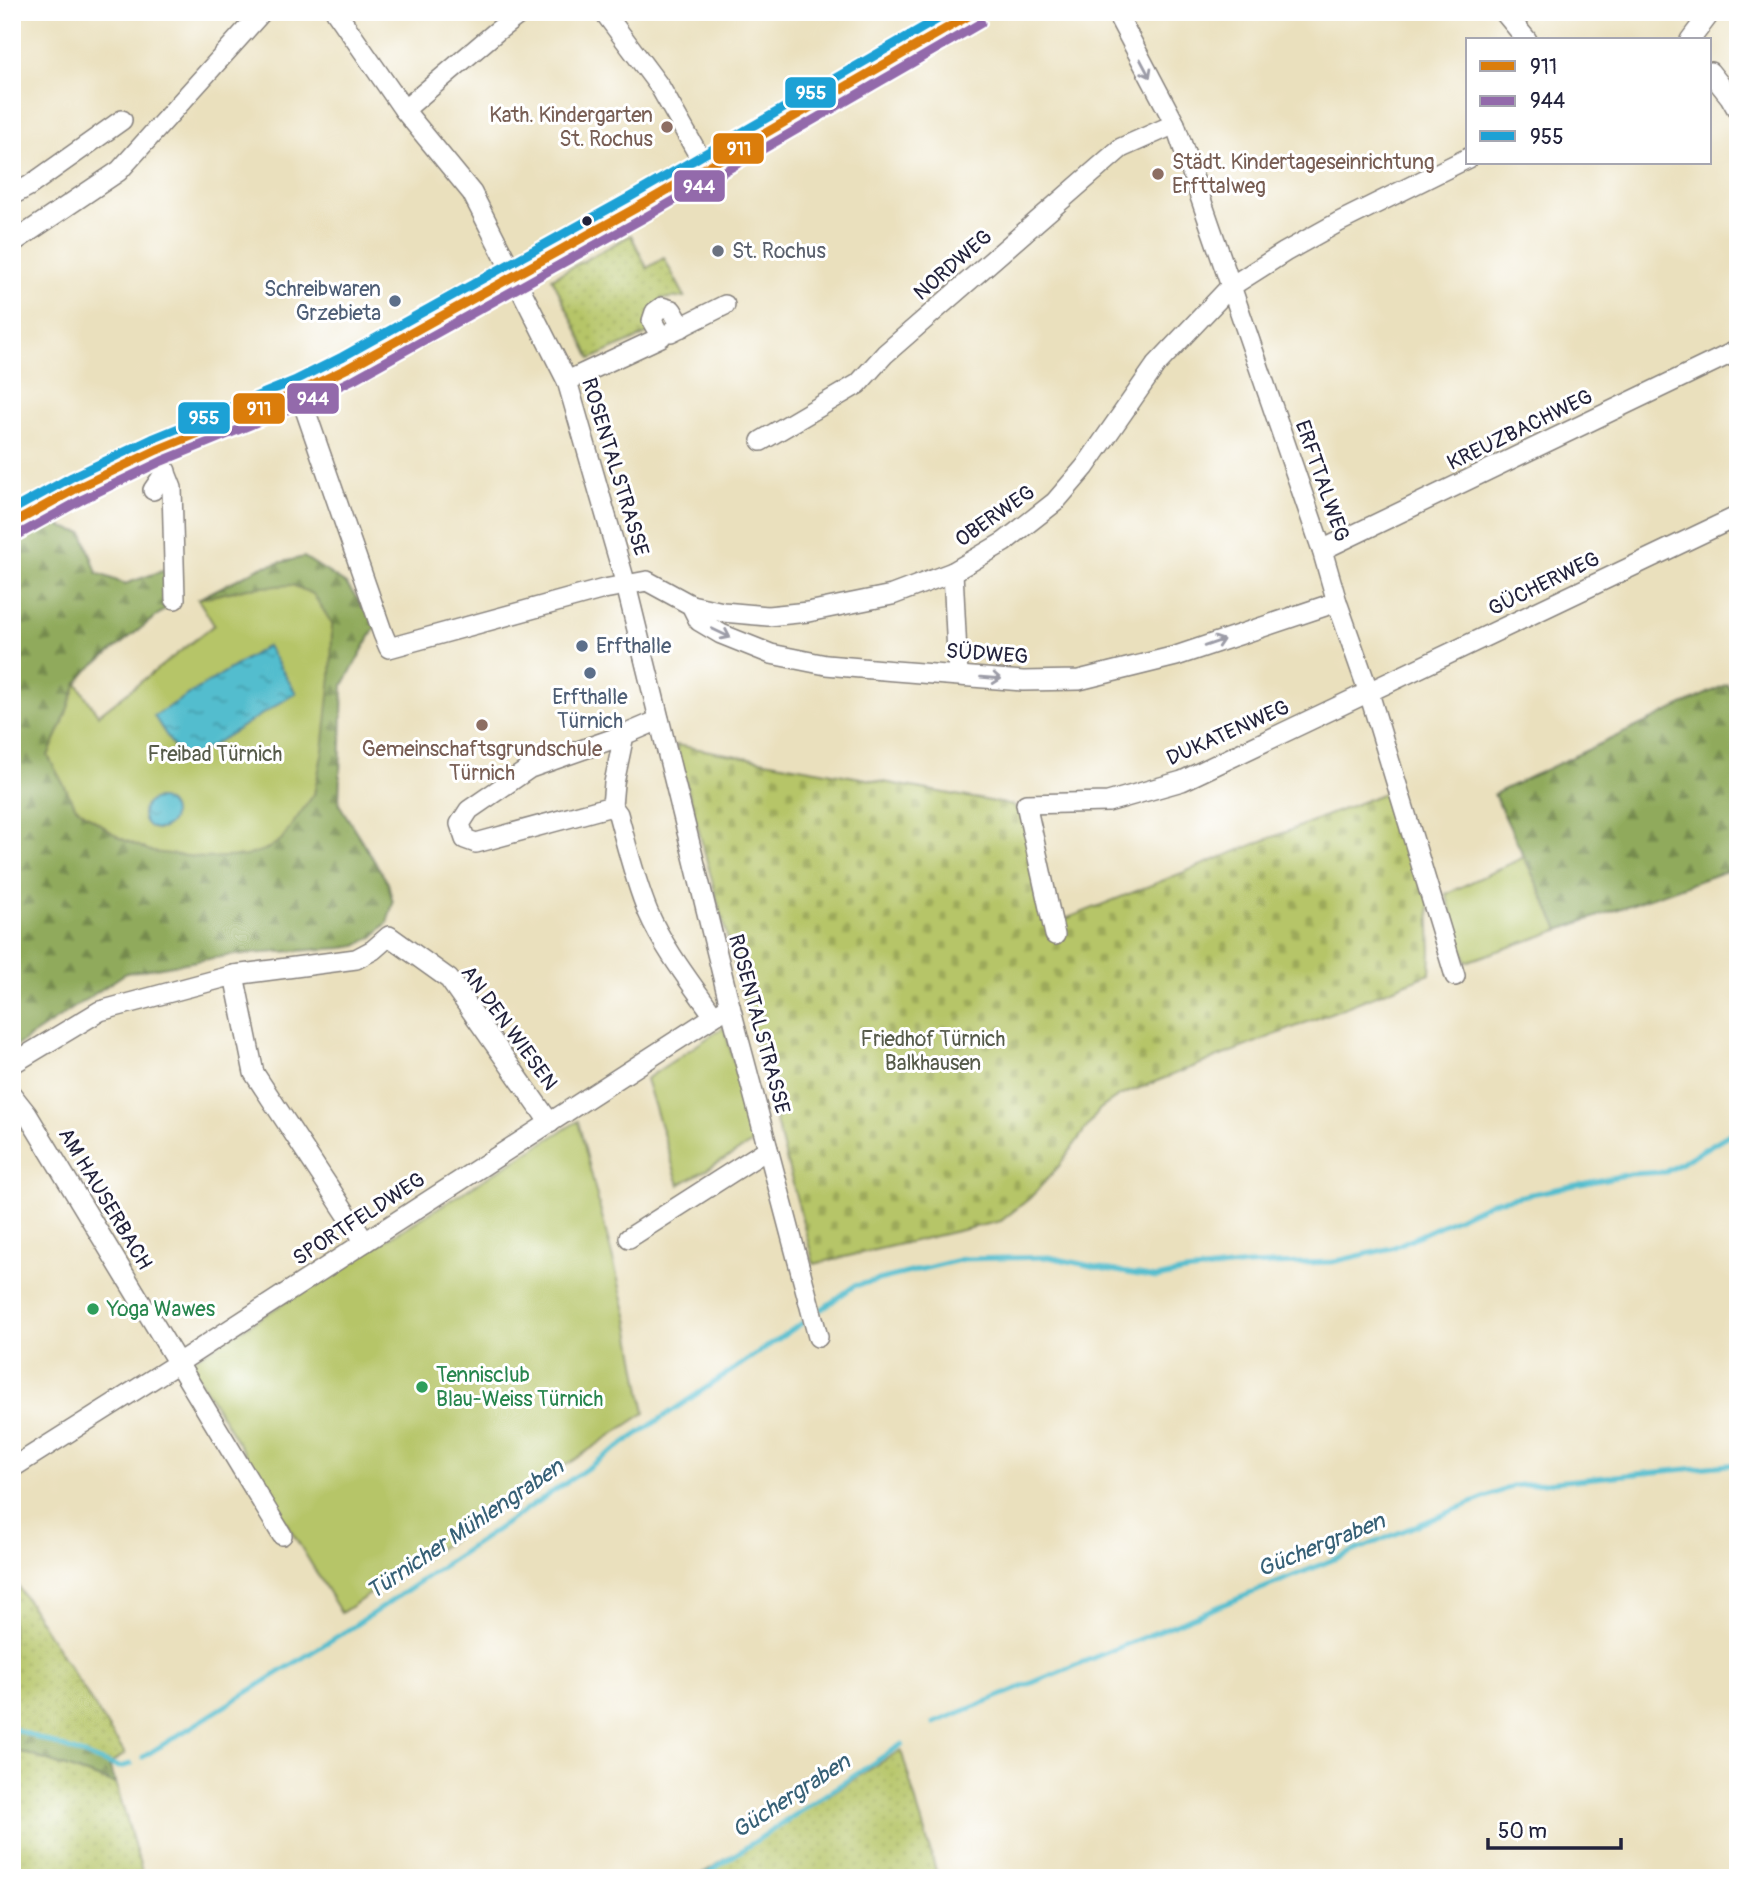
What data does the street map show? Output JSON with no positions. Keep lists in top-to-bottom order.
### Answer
{
  "streets": {
    "street": [
      "NORDWEG",
      "KREUZBACHWEG",
      "ROSENTALSTRASSE",
      "ERFTTALWEG",
      "OBERWEG",
      "GÜCHERWEG",
      "SÜDWEG",
      "DUKATENWEG",
      "AN DEN WIESEN",
      "AM HAUSERBACH",
      "SPORTFELDWEG"
    ]
  },
  "crossings": [
    ["NORDWEG", "ERFTTALWEG"],
    ["KREUZBACHWEG", "ERFTTALWEG"],
    ["ROSENTALSTRASSE", "SÜDWEG"],
    ["ROSENTALSTRASSE", "SPORTFELDWEG"],
    ["ERFTTALWEG", "OBERWEG"],
    ["ERFTTALWEG", "GÜCHERWEG"],
    ["ERFTTALWEG", "SÜDWEG"],
    ["ERFTTALWEG", "DUKATENWEG"],
    ["OBERWEG", "SÜDWEG"],
    ["GÜCHERWEG", "DUKATENWEG"],
    ["AN DEN WIESEN", "SPORTFELDWEG"],
    ["AM HAUSERBACH", "SPORTFELDWEG"]
  ],
  "one_way": ["SÜDWEG"],
  "water": ["Türnicher Mühlengraben", "Güchergraben"],
  "parks": ["Freibad Türnich", "Friedhof Türnich Balkhausen"],
  "places": [
    "Kath. Kindergarten St. Rochus",
    "Städt. Kindertageseinrichtung Erfttalweg",
    "St. Rochus",
    "Schreibwaren Grzebieta",
    "Erfthalle",
    "Erfthalle Türnich",
    "Gemeinschaftsgrundschule Türnich",
    "Yoga Wawes",
    "Tennisclub Blau-Weiss Türnich"
  ],
  "lines": ["transit line 911", "transit line 955", "transit line 944"],
  "legend": ["911", "944", "955"],
  "scale_bar": "50 m"
}
